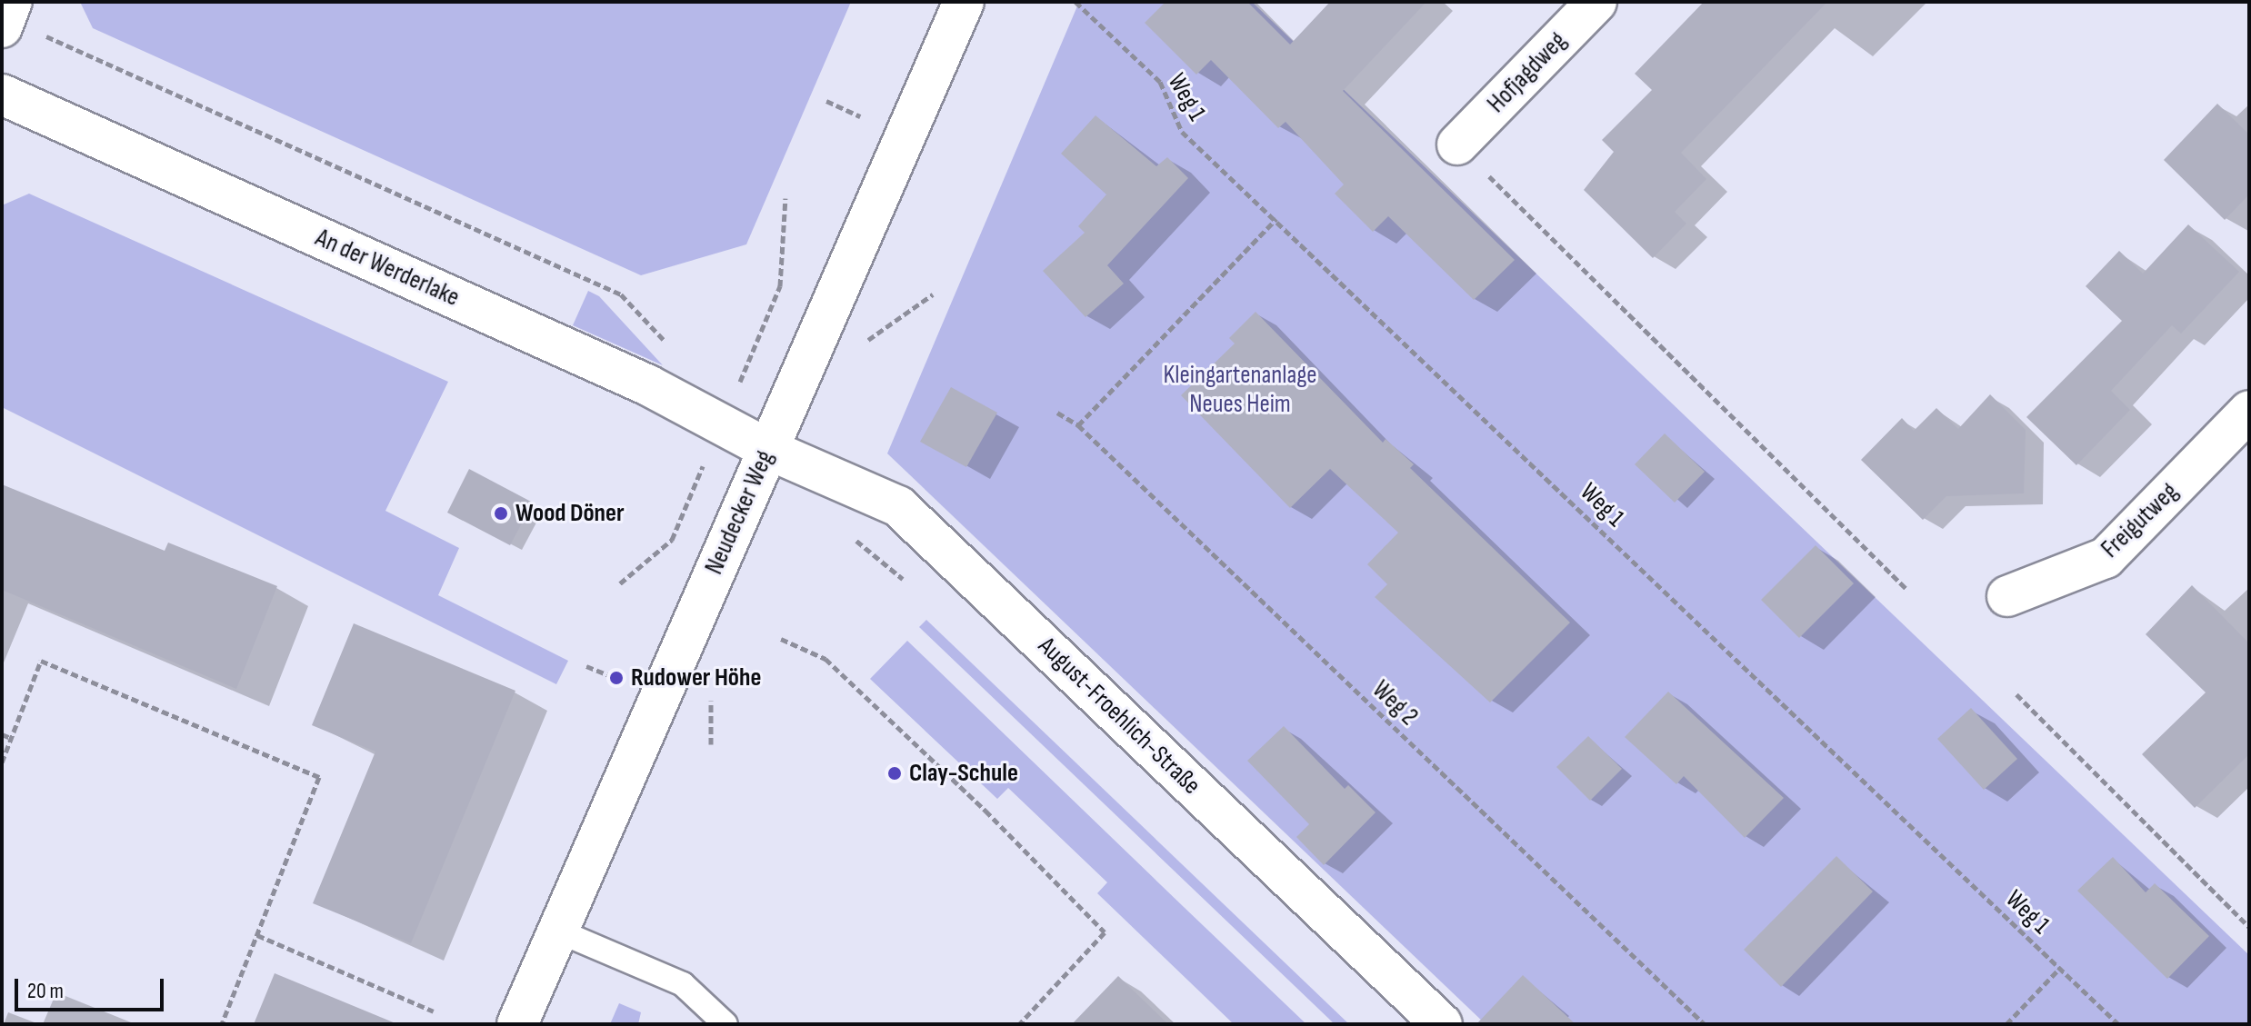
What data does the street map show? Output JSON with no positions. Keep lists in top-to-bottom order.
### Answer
{
  "streets": {
    "street": [
      "Hofjagdweg",
      "An der Werderlake",
      "Neudecker Weg",
      "Freigutweg",
      "August-Froehlich-Straße"
    ],
    "path": ["Weg 1", "Weg 2"]
  },
  "crossings": [
    ["An der Werderlake", "Neudecker Weg"],
    ["An der Werderlake", "August-Froehlich-Straße"],
    ["Neudecker Weg", "August-Froehlich-Straße"]
  ],
  "parks": ["Kleingartenanlage Neues Heim"],
  "places": ["Wood Döner", "Rudower Höhe", "Clay-Schule"],
  "scale_bar": "20 m"
}
